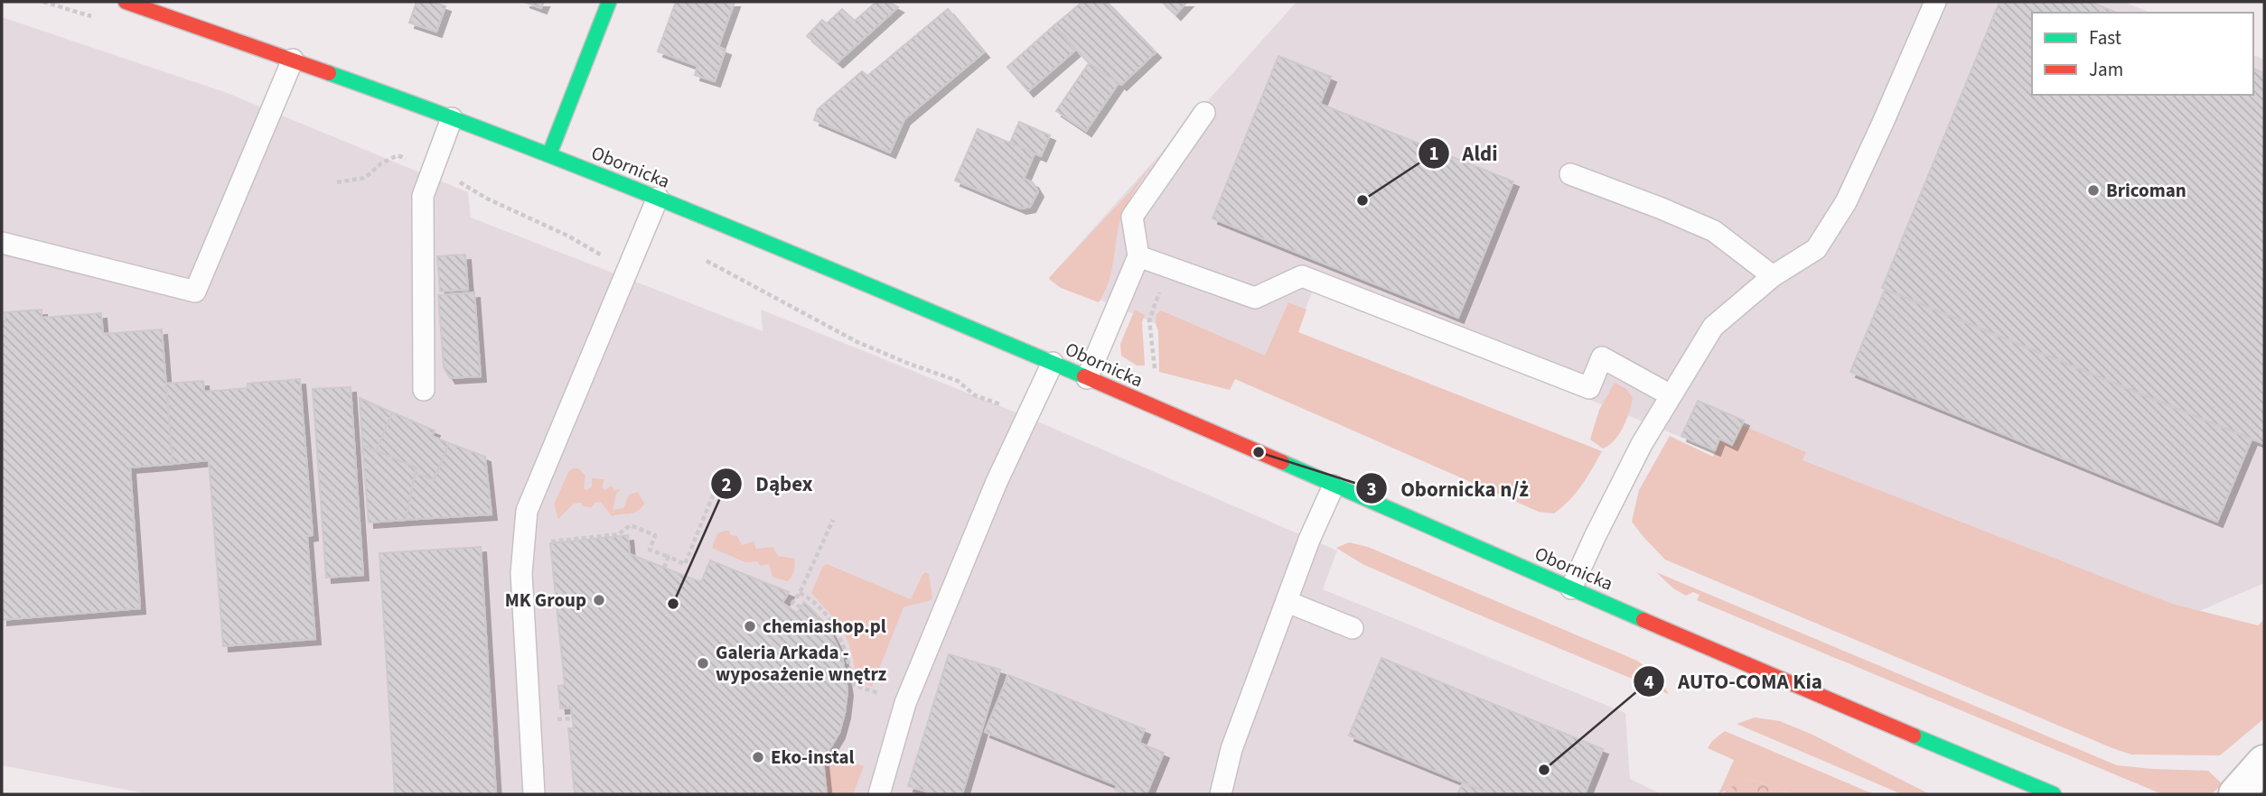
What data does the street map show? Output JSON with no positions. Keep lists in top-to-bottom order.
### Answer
{
  "streets": {
    "main road": ["Obornicka"]
  },
  "places": [
    "Bricoman",
    "Aldi",
    "Obornicka n/ż",
    "MK Group",
    "Dąbex",
    "chemiashop.pl",
    "Galeria Arkada - wyposażenie wnętrz",
    "Eko-instal",
    "AUTO-COMA Kia"
  ],
  "legend": ["Fast", "Jam"]
}
